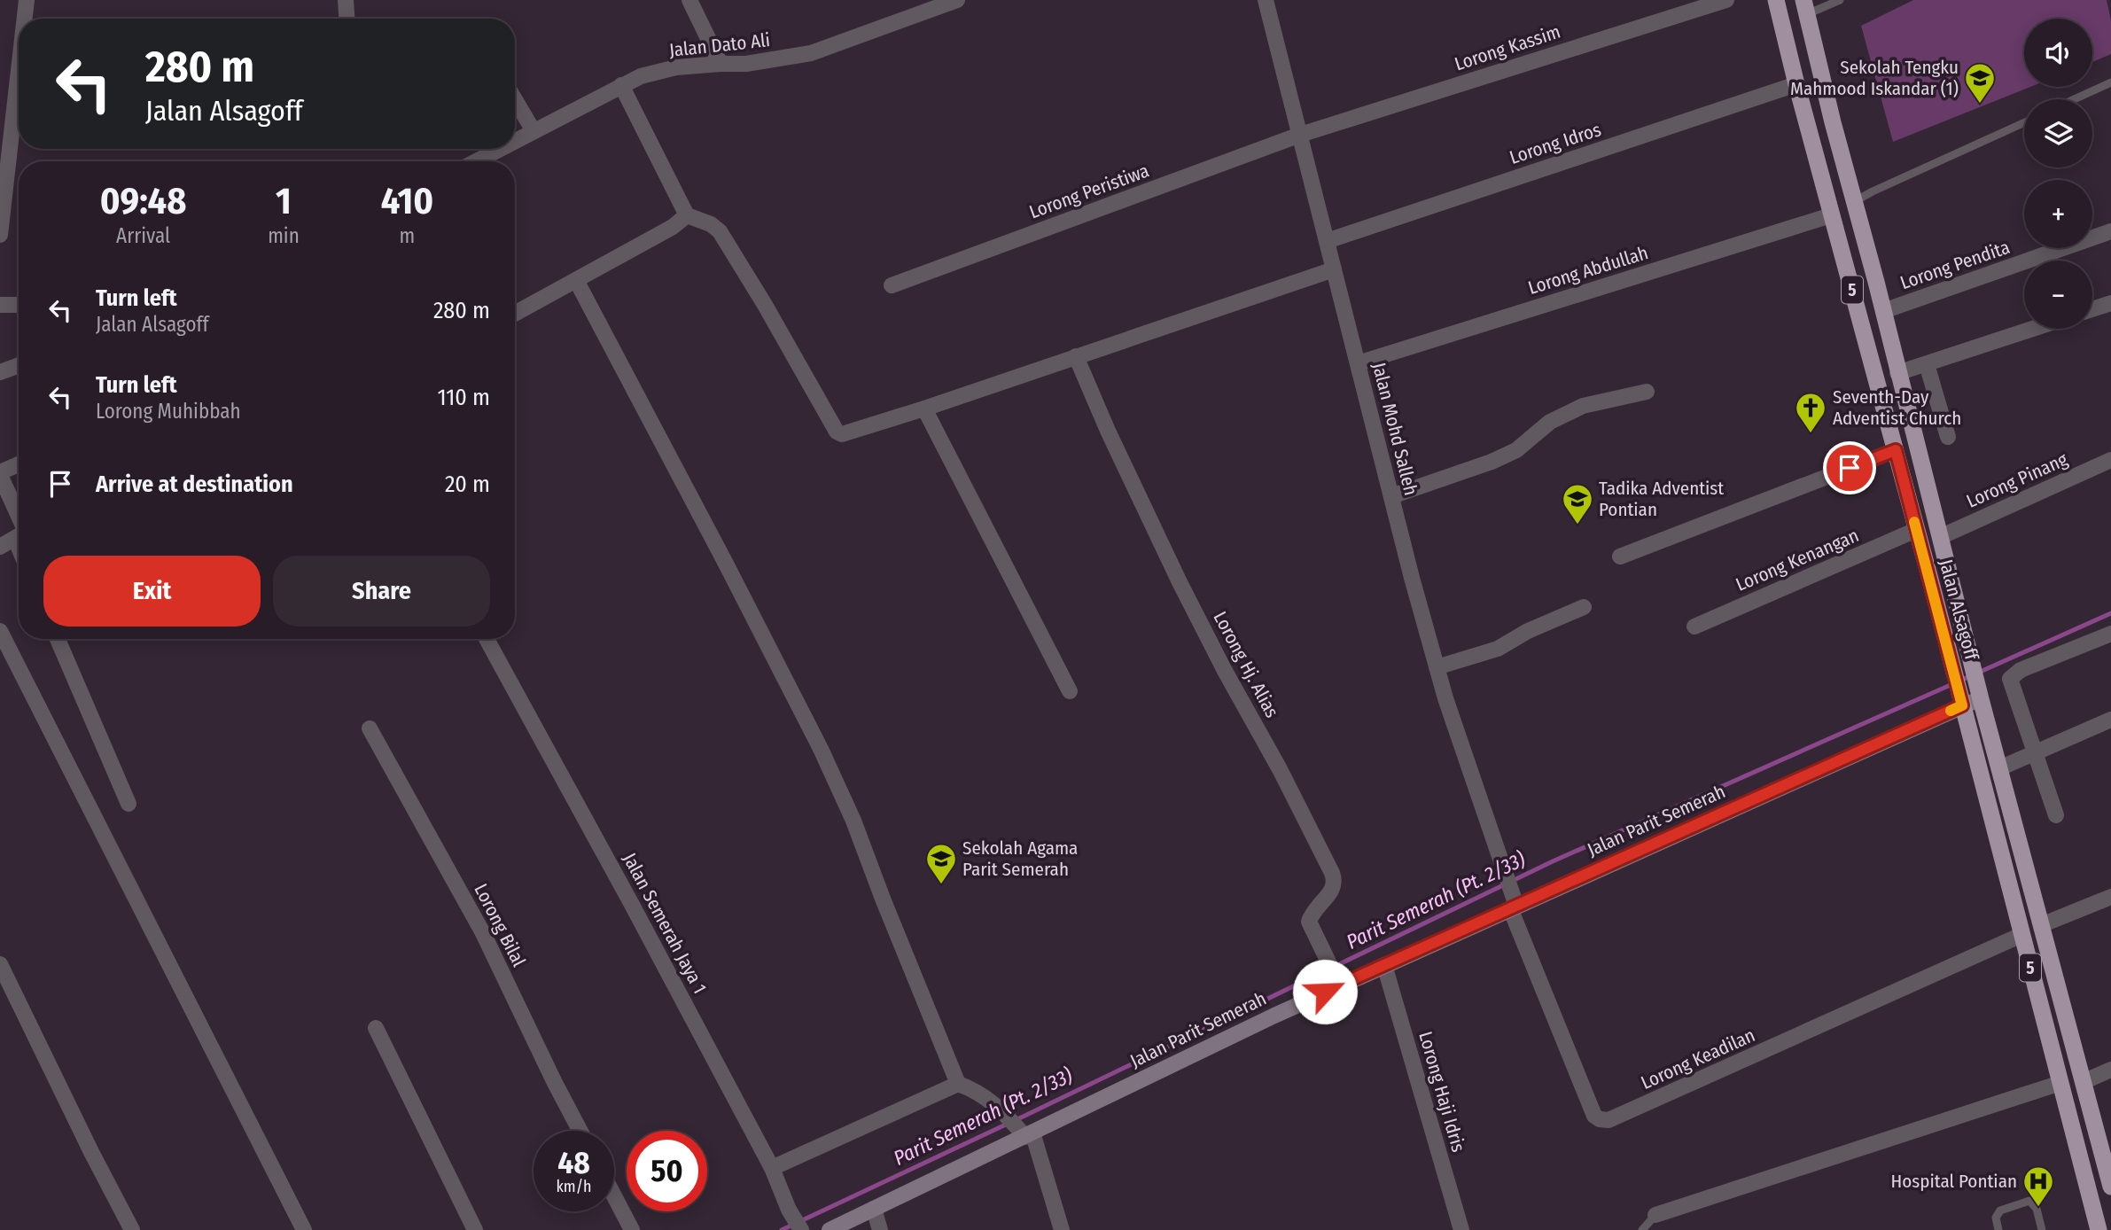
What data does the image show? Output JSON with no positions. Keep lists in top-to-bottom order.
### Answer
{
  "streets": {
    "highway": ["5", "Jalan Alsagoff"],
    "main road": ["Jalan Parit Semerah"],
    "street": [
      "Jalan Dato Ali",
      "Lorong Kassim",
      "Lorong Idros",
      "Lorong Peristiwa",
      "Lorong Pendita",
      "Lorong Abdullah",
      "Jalan Mohd Salleh",
      "Lorong Pinang",
      "Lorong Kenangan",
      "Lorong Hj. Alias",
      "Jalan Semerah Jaya 1",
      "Lorong Bilal",
      "Lorong Keadilan",
      "Lorong Haji Idris"
    ]
  },
  "crossings": [
    ["Lorong Kassim", "Lorong Peristiwa"],
    ["Lorong Kassim", "Jalan Mohd Salleh"],
    ["Lorong Idros", "Jalan Mohd Salleh"],
    ["Lorong Idros", "Jalan Alsagoff"],
    ["Lorong Peristiwa", "Jalan Mohd Salleh"],
    ["Lorong Pendita", "Jalan Alsagoff"],
    ["Lorong Abdullah", "Jalan Mohd Salleh"],
    ["Lorong Abdullah", "Jalan Alsagoff"],
    ["Jalan Mohd Salleh", "Jalan Parit Semerah"],
    ["Jalan Mohd Salleh", "Lorong Keadilan"],
    ["Lorong Pinang", "Jalan Alsagoff"],
    ["Lorong Kenangan", "Jalan Alsagoff"],
    ["Jalan Alsagoff", "Jalan Parit Semerah"],
    ["Jalan Alsagoff", "Lorong Keadilan"],
    ["Lorong Hj. Alias", "Jalan Parit Semerah"],
    ["Jalan Parit Semerah", "Lorong Keadilan"],
    ["Jalan Parit Semerah", "Lorong Haji Idris"]
  ],
  "water": ["Parit Semerah (Pt. 2/33)"],
  "places": {
    "school or university": ["Sekolah Tengku Mahmood Iskandar (1)", "Tadika Adventist Pontian", "Sekolah Agama Parit Semerah"],
    "church": ["Seventh-Day Adventist Church"],
    "hospital": ["Hospital Pontian"]
  },
  "page": {
    "map_buttons": ["+", "−"],
    "turn": ["280 m", "Jalan Alsagoff"],
    "eta": [
      "09:48",
      "Arrival",
      "1",
      "min",
      "410",
      "m"
    ],
    "list": [
      {
        "name": "Turn left",
        "note": "Jalan Alsagoff",
        "value": "280 m"
      },
      {
        "name": "Turn left",
        "note": "Lorong Muhibbah",
        "value": "110 m"
      },
      {
        "name": "Arrive at destination",
        "value": "20 m"
      }
    ],
    "buttons": ["Exit", "Share"],
    "speed": "48 km/h",
    "limit": "50"
  }
}
